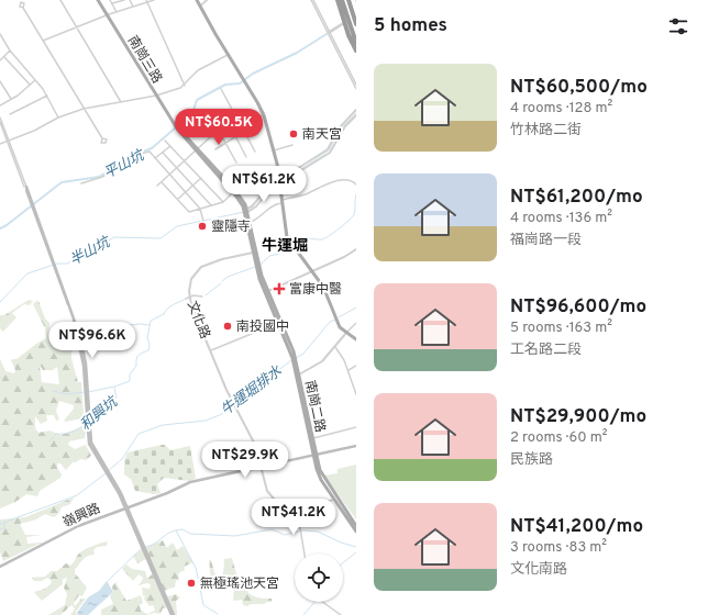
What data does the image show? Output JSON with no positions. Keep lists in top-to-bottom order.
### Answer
{
  "streets": {
    "main road": ["南崗三路", "南崗二路", "嶺興路"],
    "street": ["文化路"]
  },
  "crossings": [
    ["南崗三路", "南崗二路"],
    ["文化路", "南崗二路"],
    ["文化路", "嶺興路"],
    ["南崗二路", "嶺興路"]
  ],
  "districts": ["牛運堀"],
  "water": [
    "平山坑",
    "半山坑",
    "牛運堀排水",
    "和興坑"
  ],
  "places": {
    "other": [
      "南天宮",
      "靈隱寺",
      "南投國中",
      "無極瑤池天宮"
    ],
    "health": ["富康中醫"]
  },
  "page": {
    "heading": "5 homes",
    "list": [
      {
        "name": "NT$60,500/mo",
        "note": "4 rooms · 128 m² · 竹林路二街"
      },
      {
        "name": "NT$61,200/mo",
        "note": "4 rooms · 136 m² · 福崗路一段"
      },
      {
        "name": "NT$96,600/mo",
        "note": "5 rooms · 163 m² · 工名路二段"
      },
      {
        "name": "NT$29,900/mo",
        "note": "2 rooms · 60 m² · 民族路"
      },
      {
        "name": "NT$41,200/mo",
        "note": "3 rooms · 83 m² · 文化南路"
      }
    ],
    "price": [
      "NT$60.5K",
      "NT$61.2K",
      "NT$96.6K",
      "NT$29.9K",
      "NT$41.2K"
    ]
  }
}
